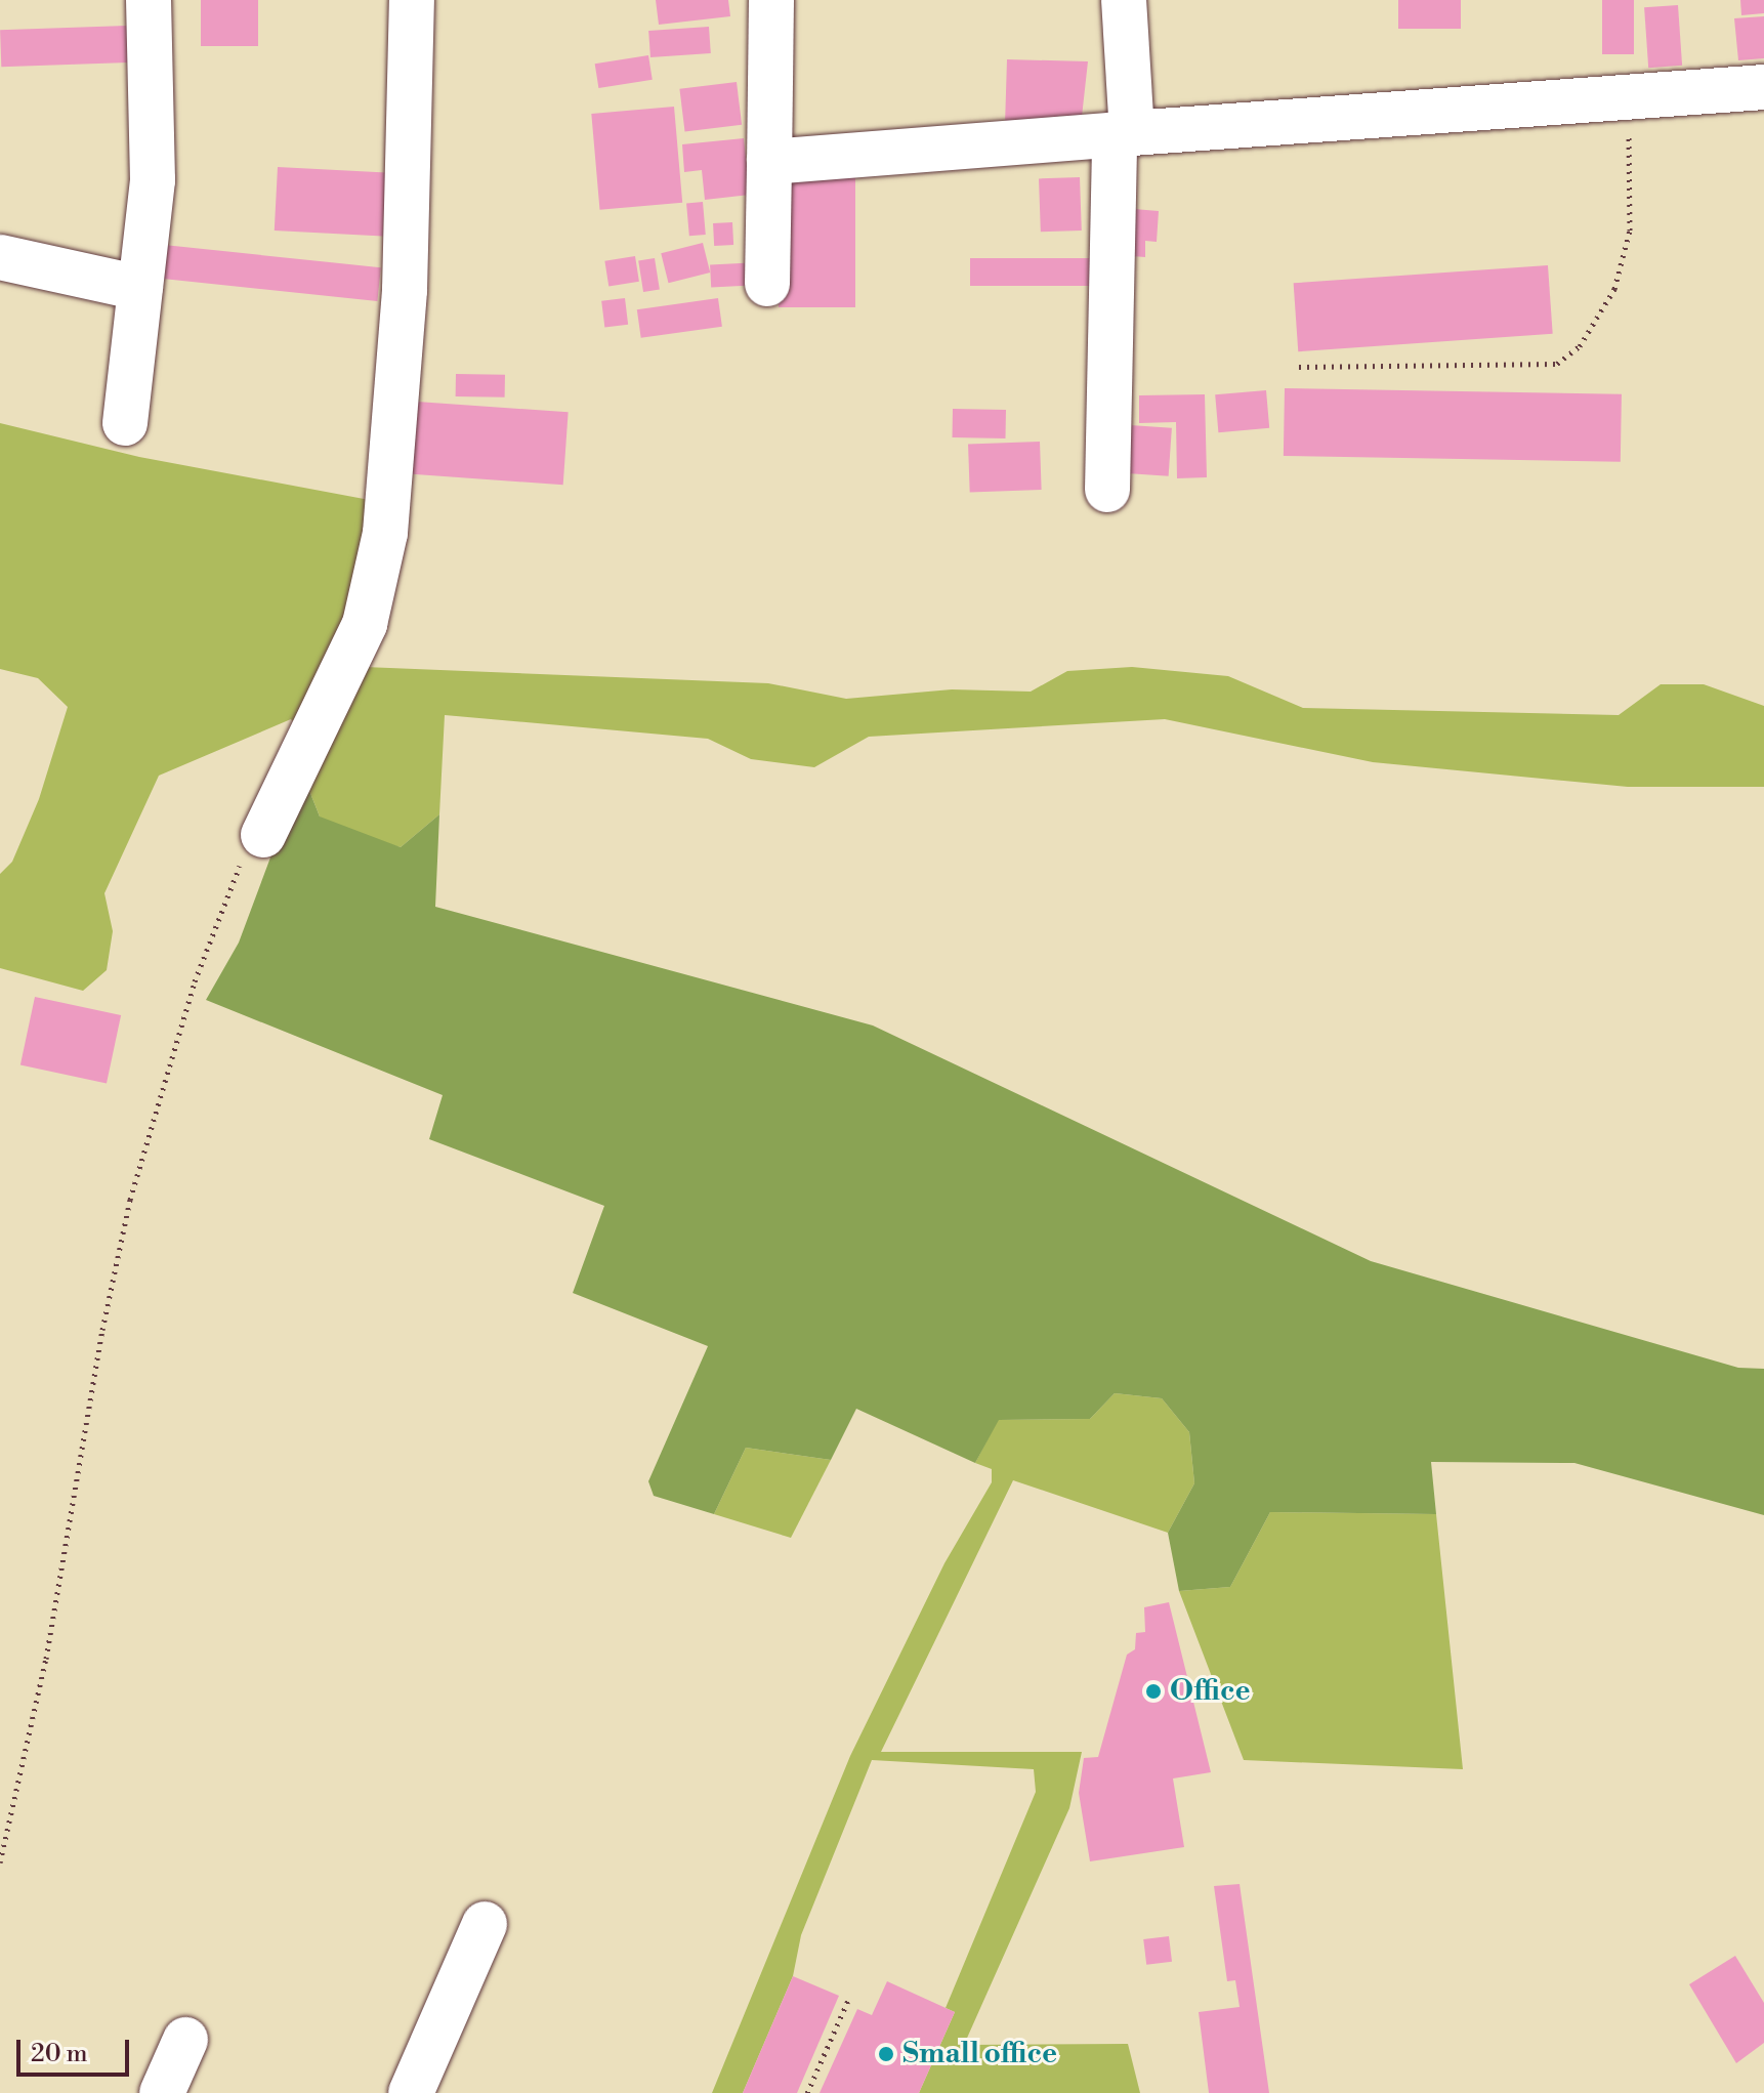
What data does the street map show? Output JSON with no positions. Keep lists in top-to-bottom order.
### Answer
{
  "places": ["Office", "Small office"],
  "scale_bar": "20 m"
}
